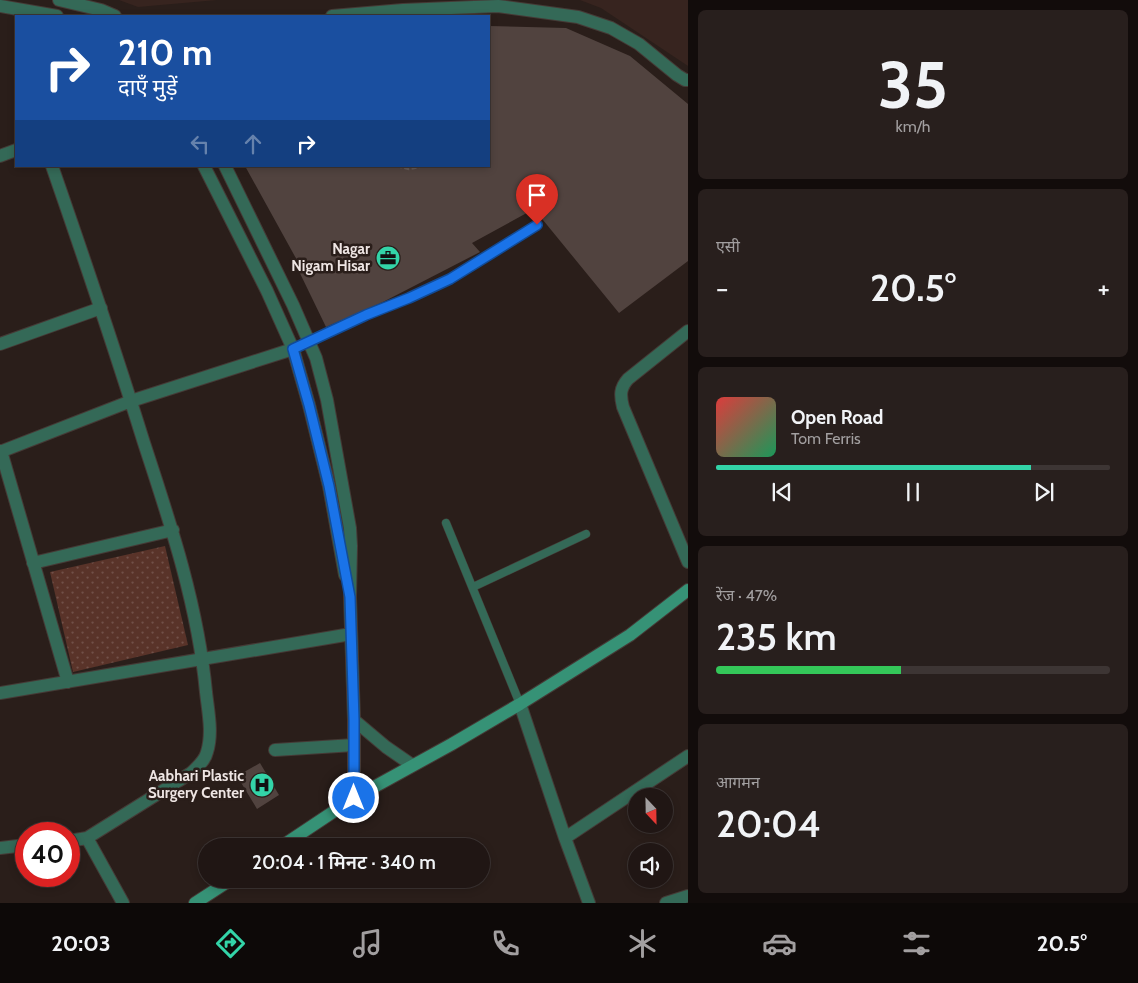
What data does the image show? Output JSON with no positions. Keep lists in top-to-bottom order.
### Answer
{
  "places": {
    "office": ["Nagar Nigam Hisar"],
    "hospital": ["Aabhari Plastic Surgery Center"]
  },
  "north": "bottom",
  "page": {
    "tile": [
      ["35", "km/h"],
      "एसी",
      ["रेंज · 47%", "235 km"],
      ["आगमन", "20:04"]
    ],
    "turn": ["210 m", "दाएँ मुड़ें"],
    "heat": ["−", "20.5°", "+"],
    "song": ["Open Road", "Tom Ferris"],
    "limit": "40",
    "trip": "20:04 · 1 मिनट · 340 m",
    "tabs": ["20:03", "20.5°"]
  }
}
